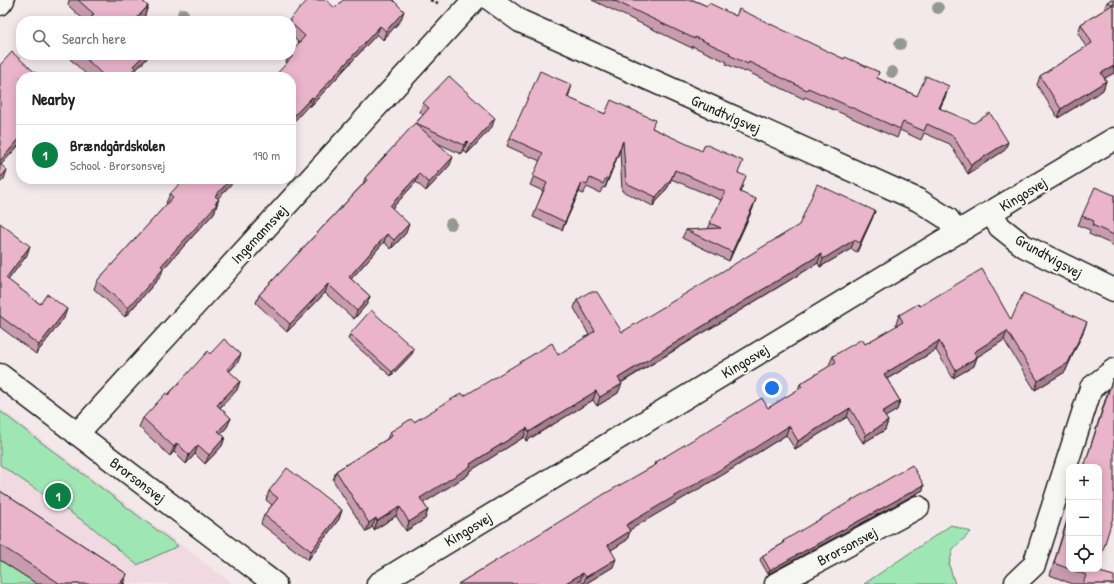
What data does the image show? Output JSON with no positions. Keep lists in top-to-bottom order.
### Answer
{
  "streets": {
    "street": [
      "Grundtvigsvej",
      "Kingosvej",
      "Ingemannsvej",
      "Brorsonsvej"
    ]
  },
  "crossings": [
    ["Grundtvigsvej", "Kingosvej"],
    ["Ingemannsvej", "Brorsonsvej"]
  ],
  "page": {
    "search": "Search here",
    "heading": "Nearby",
    "list": [
      {
        "mark": "1",
        "name": "Brændgårdskolen",
        "note": "School · Brorsonsvej",
        "value": "190 m"
      }
    ],
    "map_buttons": ["+", "−"],
    "pins": "1"
  }
}
